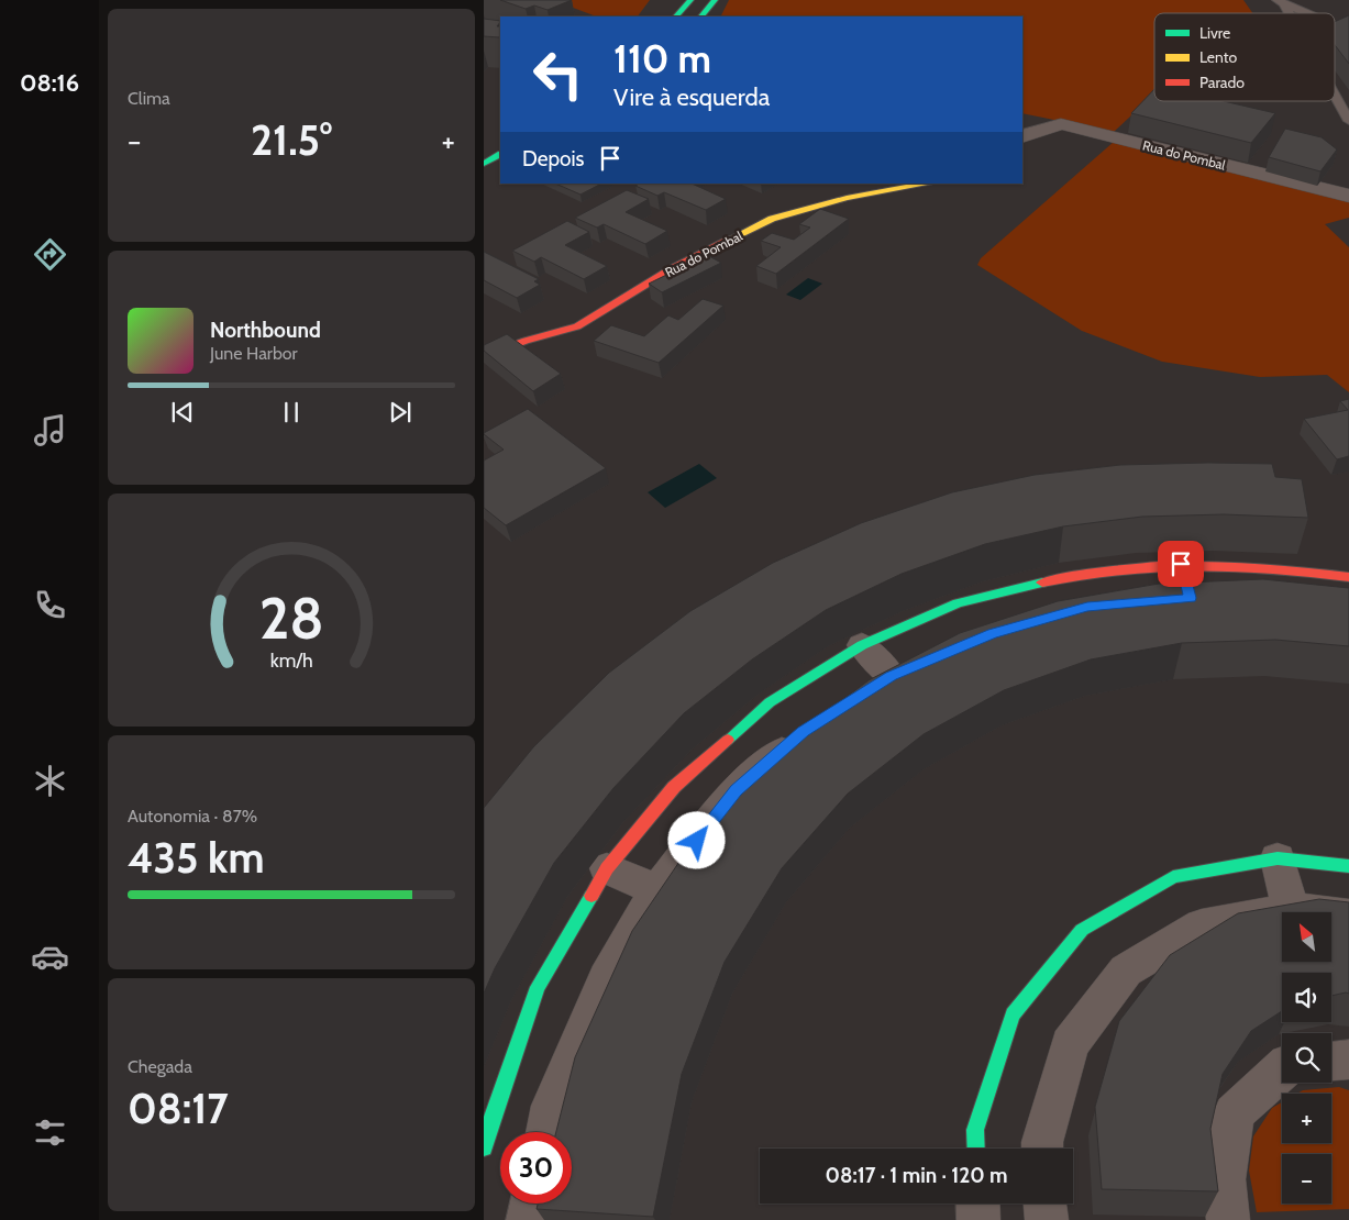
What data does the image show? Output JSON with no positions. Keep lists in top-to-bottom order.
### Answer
{
  "streets": {
    "main road": ["Rua do Pombal"]
  },
  "legend": ["Livre", "Lento", "Parado"],
  "north": "top left",
  "page": {
    "tabs": "08:16",
    "tile": [
      "Clima",
      ["Autonomia · 87%", "435 km"],
      ["Chegada", "08:17"]
    ],
    "turn": ["110 m", "Vire à esquerda"],
    "heat": ["−", "21.5°", "+"],
    "then": "Depois",
    "song": ["Northbound", "June Harbor"],
    "map_buttons": ["+", "−"],
    "limit": "30",
    "trip": "08:17 · 1 min · 120 m",
    "gauge": ["28", "km/h"]
  }
}
